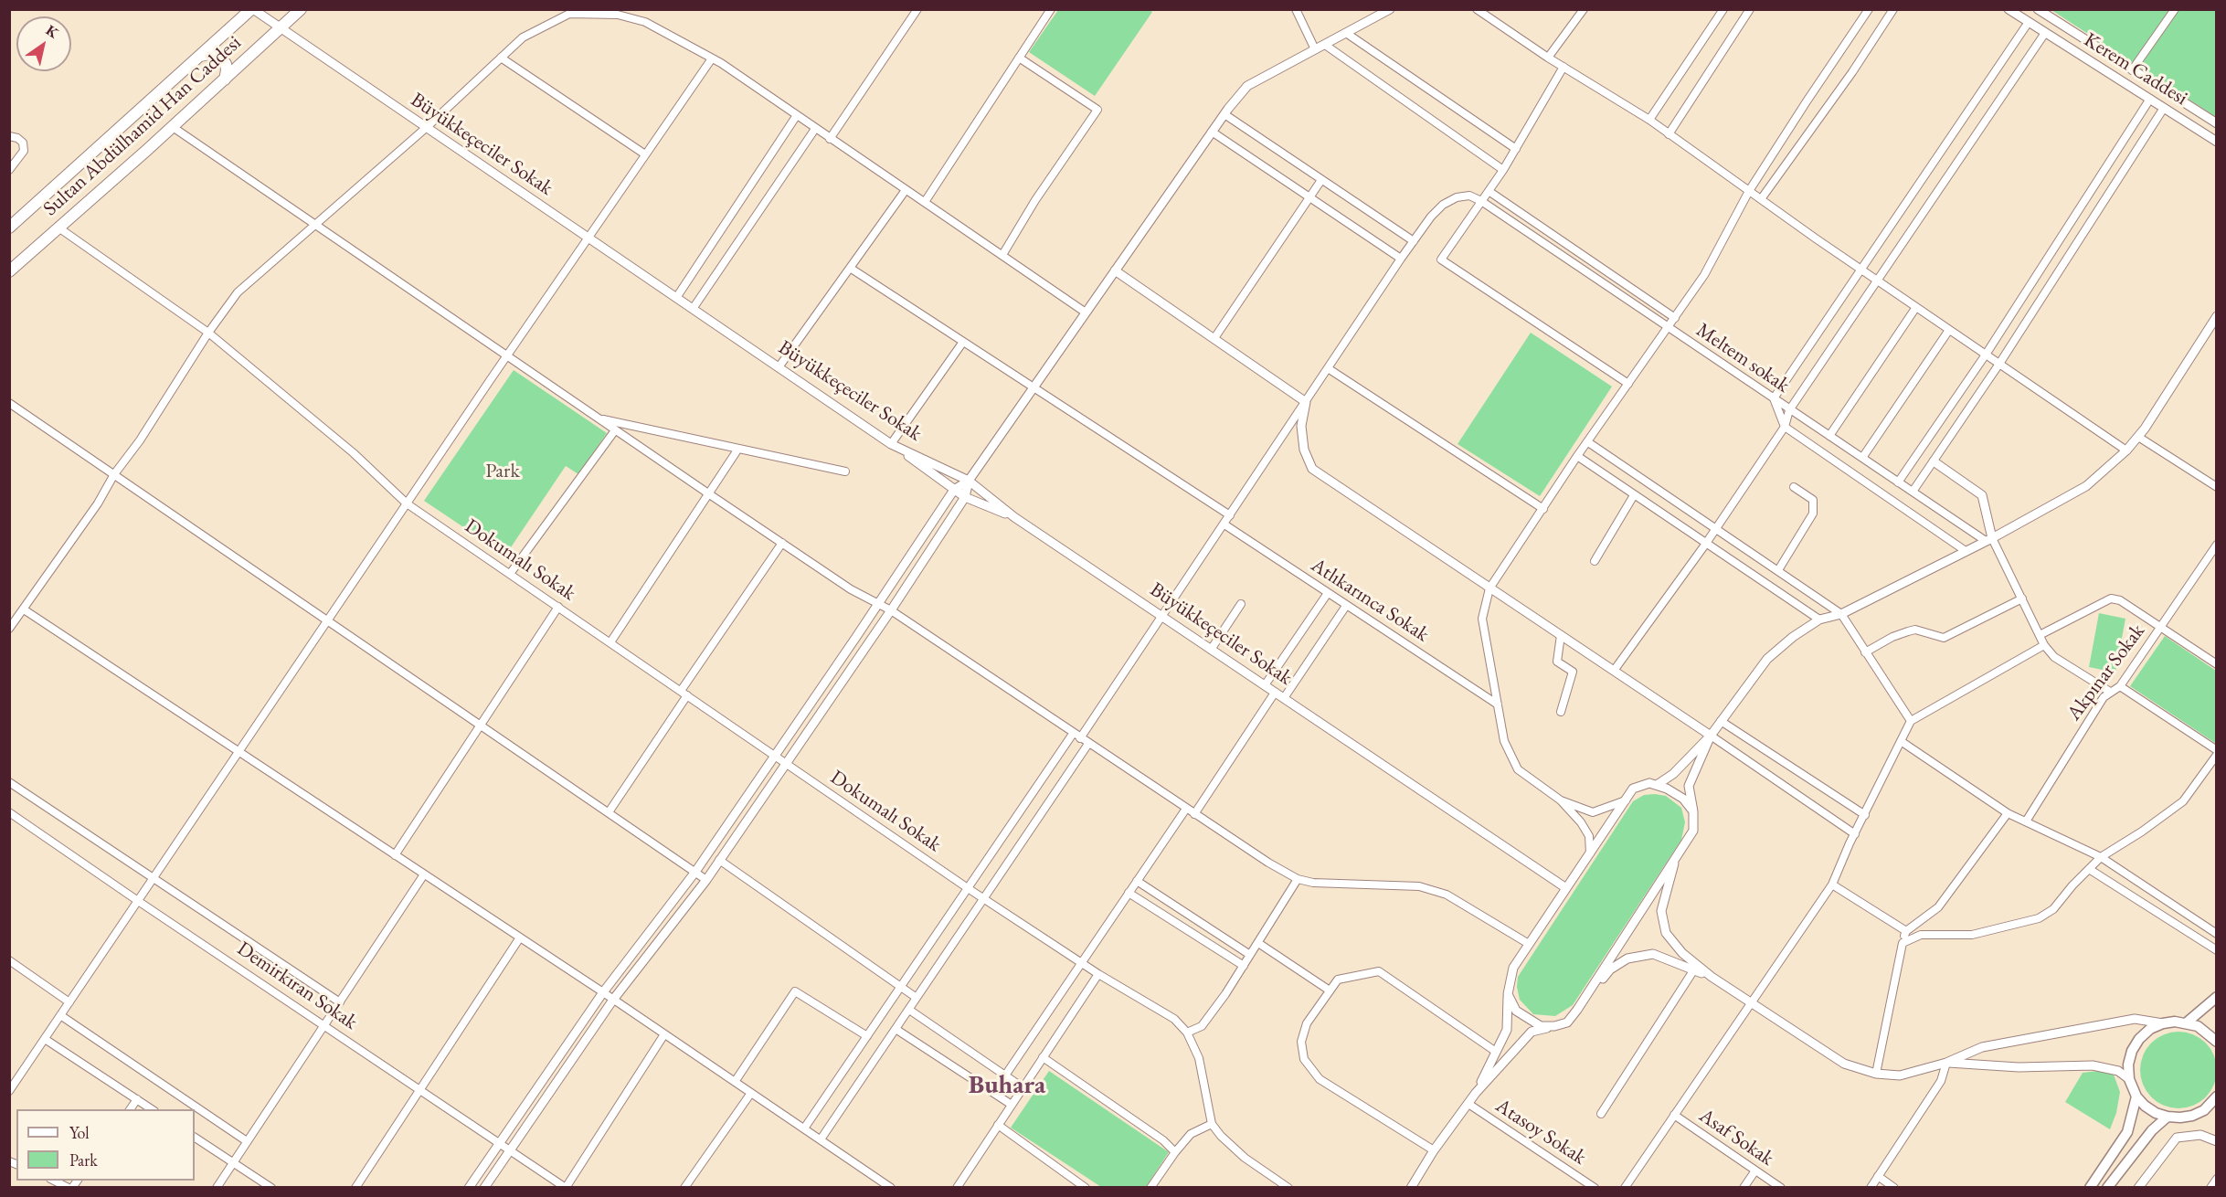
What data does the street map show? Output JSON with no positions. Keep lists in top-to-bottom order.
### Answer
{
  "streets": {
    "main road": ["Sultan Abdülhamid Han Caddesi"],
    "street": [
      "Kerem Caddesi",
      "Büyükkeçeciler Sokak",
      "Meltem sokak",
      "Dokumalı Sokak",
      "Atlıkarınca Sokak",
      "Akpınar Sokak",
      "Demirkıran Sokak",
      "Atasoy Sokak",
      "Asaf Sokak"
    ]
  },
  "crossings": [
    ["Sultan Abdülhamid Han Caddesi", "Büyükkeçeciler Sokak"],
    ["Sultan Abdülhamid Han Caddesi", "Dokumalı Sokak"]
  ],
  "districts": ["Buhara"],
  "parks": ["Park"],
  "legend": ["Yol", "Park"],
  "north": "top right"
}
